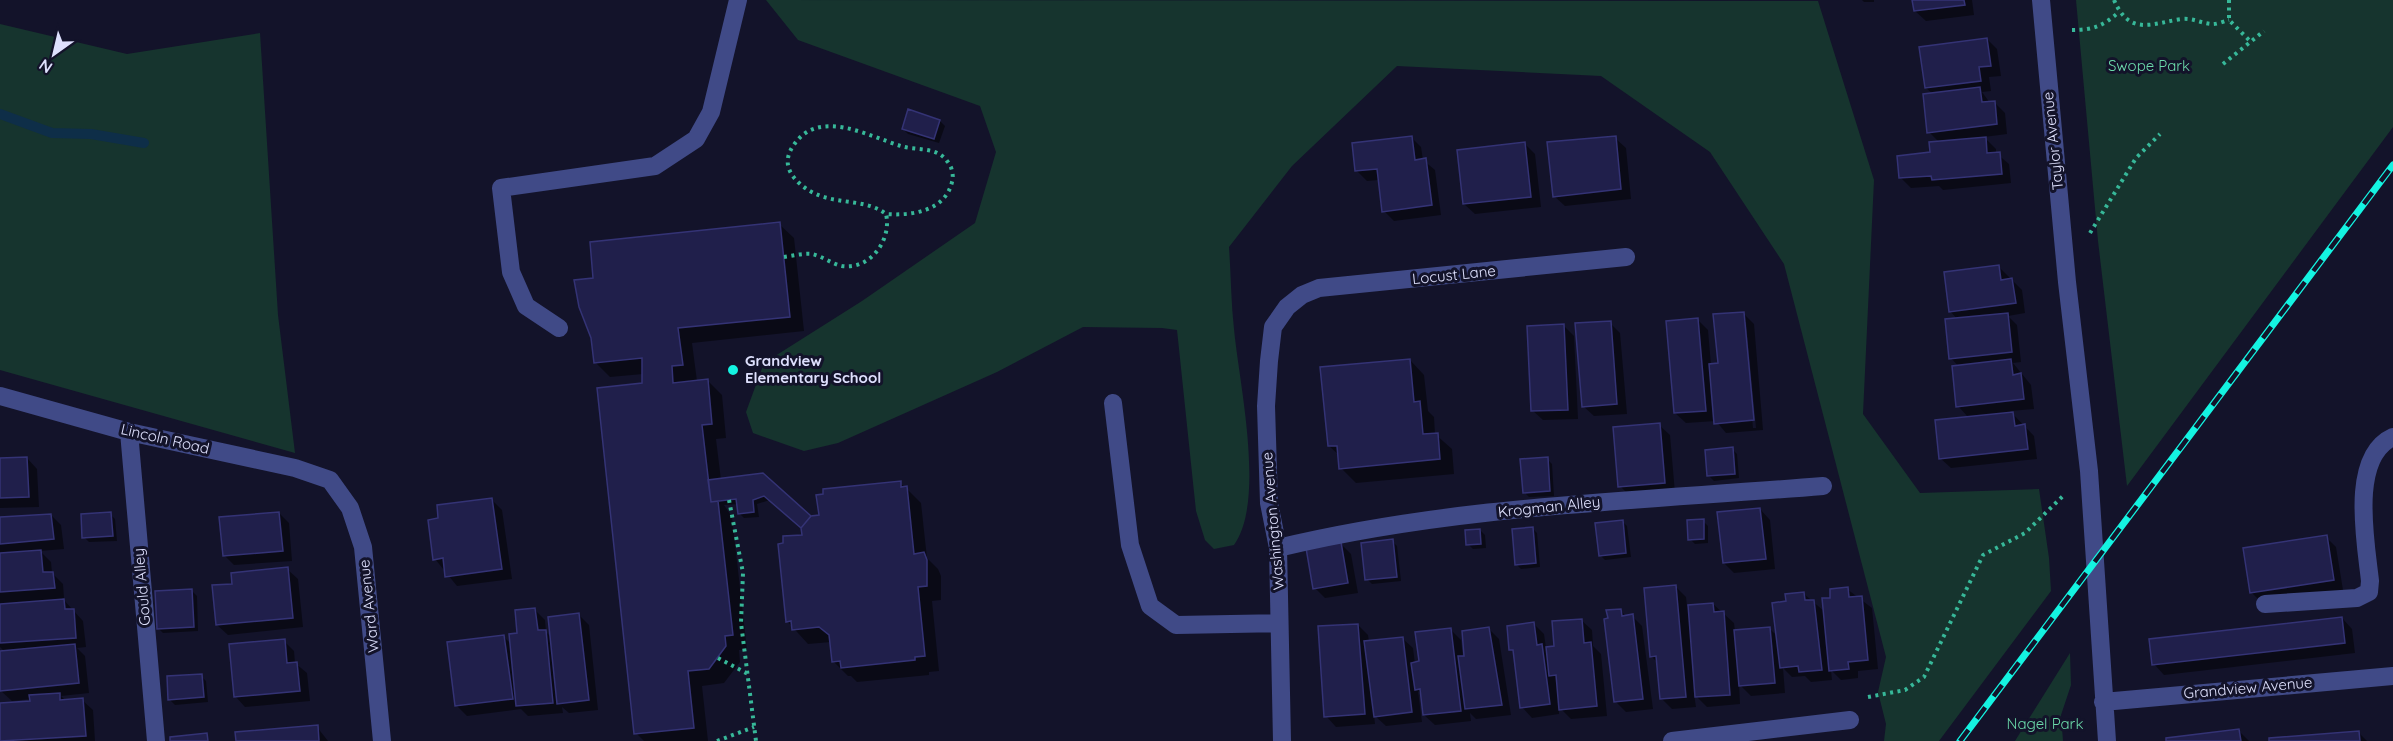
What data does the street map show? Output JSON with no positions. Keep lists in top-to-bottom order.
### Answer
{
  "streets": {
    "street": [
      "Taylor Avenue",
      "Locust Lane",
      "Lincoln Road",
      "Krogman Alley",
      "Washington Avenue",
      "Gould Alley",
      "Ward Avenue",
      "Grandview Avenue"
    ]
  },
  "crossings": [
    ["Taylor Avenue", "Grandview Avenue"],
    ["Locust Lane", "Washington Avenue"],
    ["Lincoln Road", "Gould Alley"],
    ["Lincoln Road", "Ward Avenue"],
    ["Krogman Alley", "Washington Avenue"]
  ],
  "parks": ["Swope Park", "Nagel Park"],
  "places": ["Grandview Elementary School"],
  "north": "bottom left"
}
